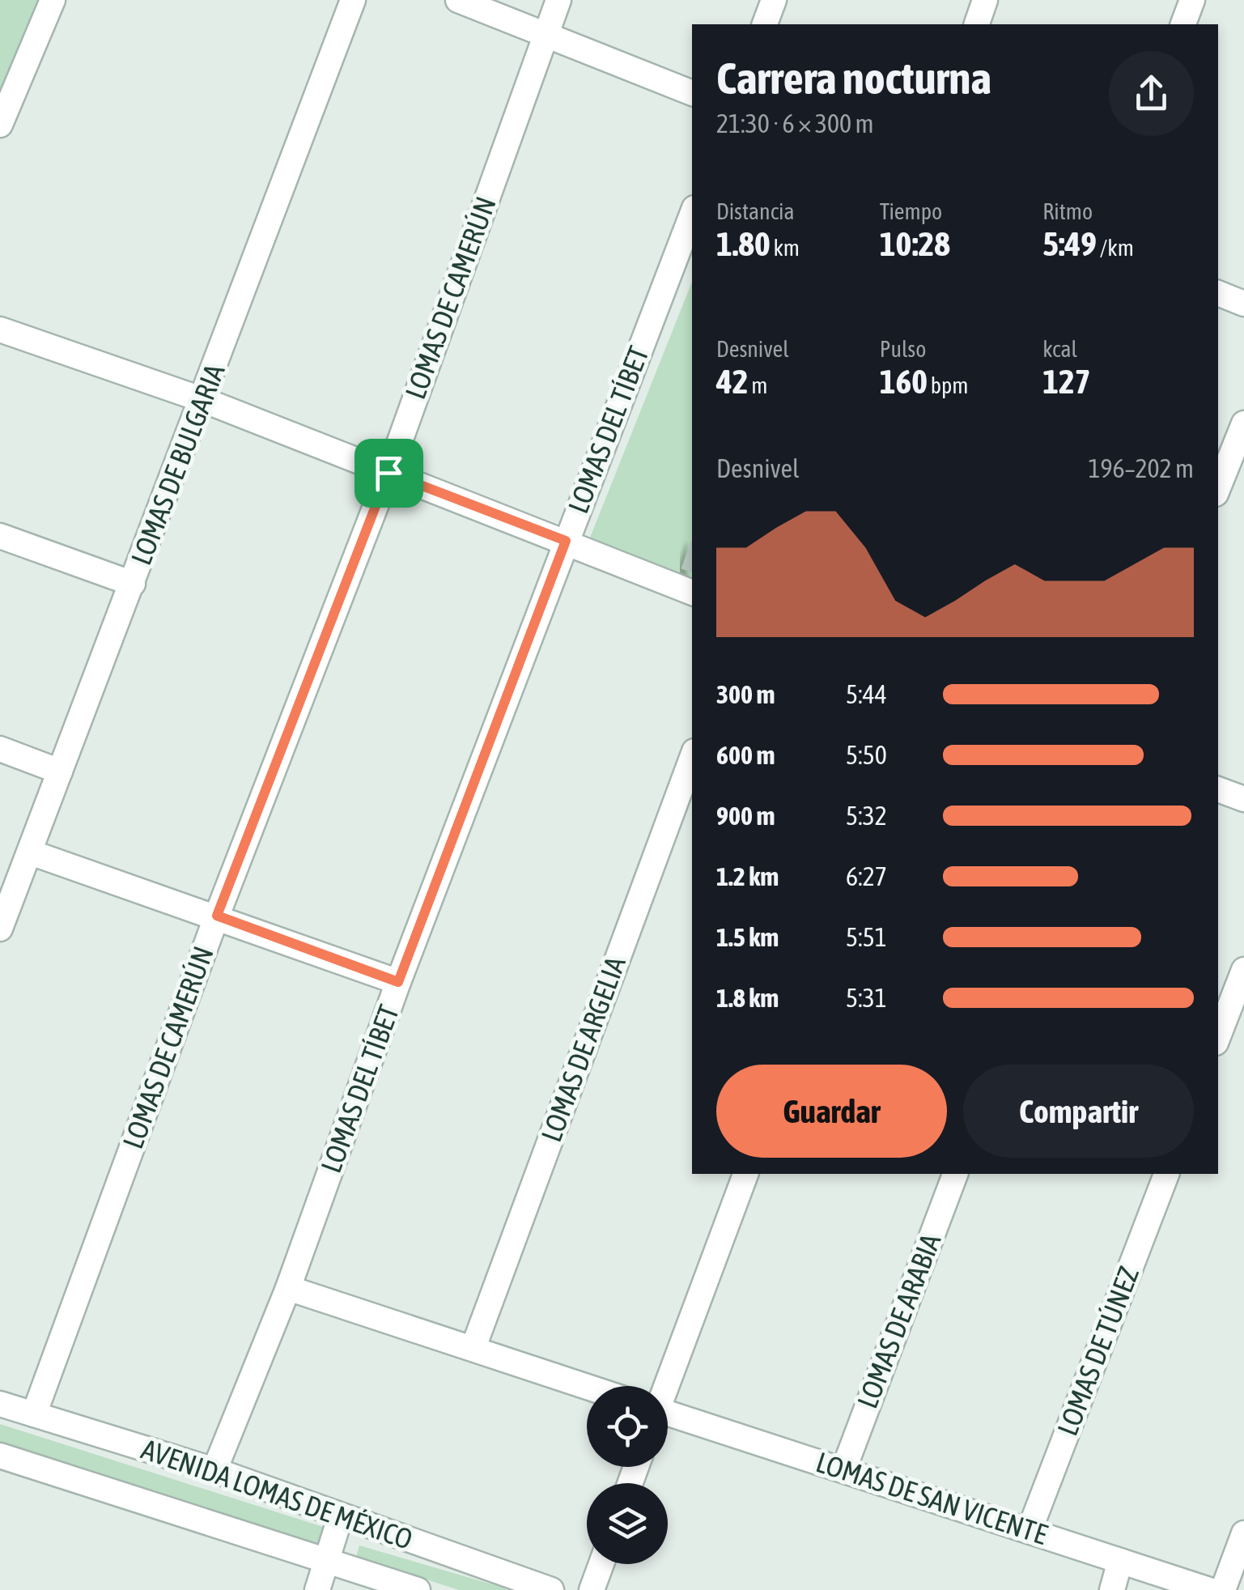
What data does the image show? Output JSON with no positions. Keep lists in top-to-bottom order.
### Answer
{
  "streets": {
    "street": [
      "LOMAS DE CAMERÚN",
      "LOMAS DEL TÍBET",
      "LOMAS DE BULGARIA",
      "LOMAS DE ARGELIA",
      "LOMAS DE ARABIA",
      "LOMAS DE TÚNEZ",
      "AVENIDA LOMAS DE MÉXICO",
      "LOMAS DE SAN VICENTE"
    ]
  },
  "crossings": [
    ["LOMAS DE CAMERÚN", "AVENIDA LOMAS DE MÉXICO"],
    ["LOMAS DEL TÍBET", "AVENIDA LOMAS DE MÉXICO"],
    ["LOMAS DE ARABIA", "LOMAS DE SAN VICENTE"],
    ["LOMAS DE TÚNEZ", "LOMAS DE SAN VICENTE"]
  ],
  "page": {
    "heading": ["Carrera nocturna", "21:30 · 6 × 300 m"],
    "stats": [
      ["Distancia", "1.80 km"],
      ["Tiempo", "10:28"],
      ["Ritmo", "5:49 /km"],
      ["Desnivel", "42 m"],
      ["Pulso", "160 bpm"],
      ["kcal", "127"]
    ],
    "chart": ["Desnivel", "196–202 m"],
    "list": [
      {
        "name": "300 m",
        "note": "5:44"
      },
      {
        "name": "600 m",
        "note": "5:50"
      },
      {
        "name": "900 m",
        "note": "5:32"
      },
      {
        "name": "1.2 km",
        "note": "6:27"
      },
      {
        "name": "1.5 km",
        "note": "5:51"
      },
      {
        "name": "1.8 km",
        "note": "5:31"
      }
    ],
    "buttons": ["Guardar", "Compartir"]
  }
}
